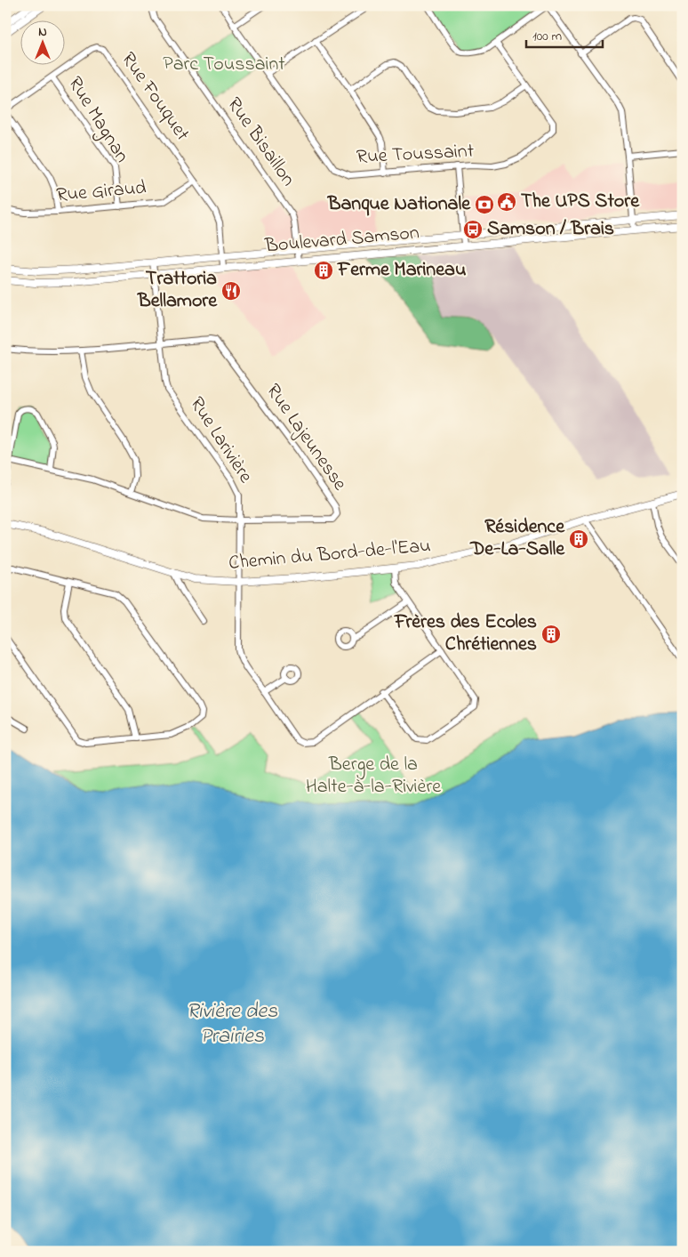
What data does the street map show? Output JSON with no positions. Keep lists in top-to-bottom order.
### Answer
{
  "streets": {
    "street": [
      "Rue Fouquet",
      "Rue Magnan",
      "Rue Bisaillon",
      "Rue Toussaint",
      "Rue Giraud",
      "Boulevard Samson",
      "Rue Lajeunesse",
      "Rue Larivière",
      "Chemin du Bord-de-l'Eau"
    ]
  },
  "crossings": [
    ["Rue Fouquet", "Rue Magnan"],
    ["Rue Fouquet", "Rue Giraud"],
    ["Rue Fouquet", "Boulevard Samson"],
    ["Rue Magnan", "Rue Giraud"],
    ["Rue Bisaillon", "Boulevard Samson"],
    ["Boulevard Samson", "Rue Larivière"],
    ["Rue Lajeunesse", "Rue Larivière"],
    ["Rue Larivière", "Chemin du Bord-de-l'Eau"]
  ],
  "water": ["Rivière des Prairies"],
  "parks": ["Parc Toussaint", "Berge de la Halte-à-la-Rivière"],
  "places": {
    "public building": ["The UPS Store"],
    "bank": ["Banque Nationale"],
    "bus stop": ["Samson / Brais"],
    "building": ["Ferme Marineau", "Résidence De-La-Salle", "Frères des Ecoles Chrétiennes"],
    "restaurant": ["Trattoria Bellamore"]
  },
  "scale_bar": "100 m",
  "north": "top"
}
